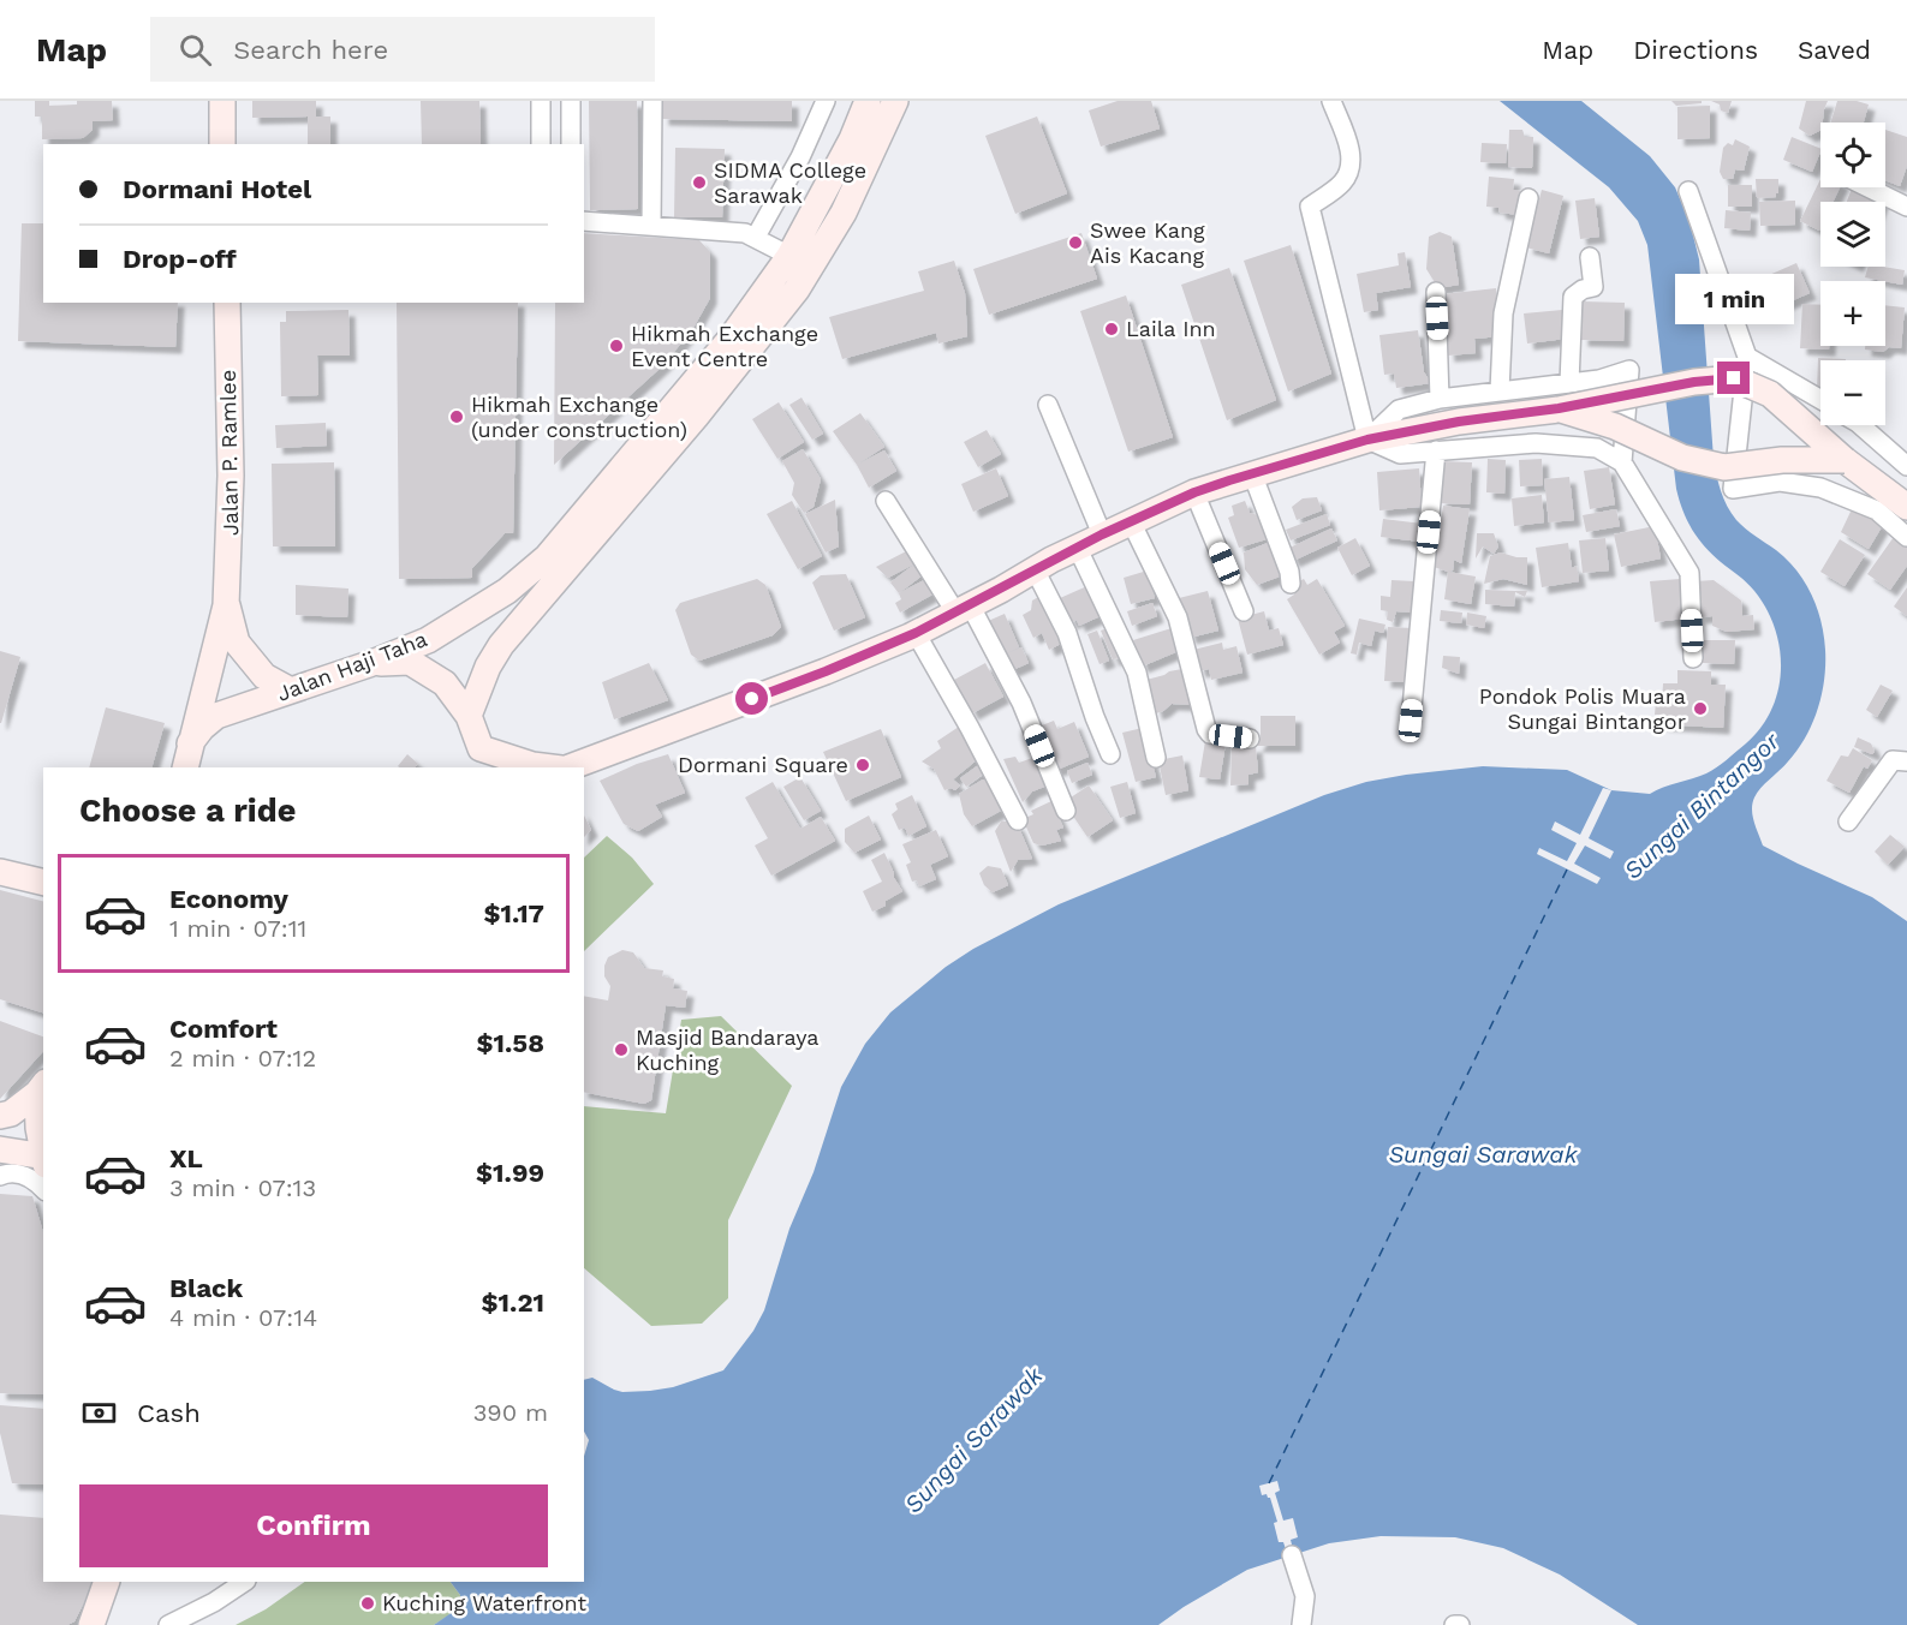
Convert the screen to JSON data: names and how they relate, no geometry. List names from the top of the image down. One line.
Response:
{"streets":{"main road":["Jalan P. Ramlee","Jalan Haji Taha"]},"crossings":[["Jalan P. Ramlee","Jalan Haji Taha"]],"water":["Sungai Bintangor","Sungai Sarawak"],"places":["SIDMA College Sarawak","Swee Kang Ais Kacang","Laila Inn","Hikmah Exchange Event Centre","Hikmah Exchange (under construction)","Pondok Polis Muara Sungai Bintangor","Dormani Square","Masjid Bandaraya Kuching","Kuching Waterfront"],"page":{"header":"Map","search":"Search here","nav":["Map","Directions","Saved"],"map_buttons":["+","−"],"banner":["Dormani Hotel","Drop-off"],"bubble":"1 min","heading":"Choose a ride","list":[{"name":"Economy","note":"1 min · 07:11","value":"$1.17"},{"name":"Comfort","note":"2 min · 07:12","value":"$1.58"},{"name":"XL","note":"3 min · 07:13","value":"$1.99"},{"name":"Black","note":"4 min · 07:14","value":"$1.21"}],"pay":["Cash","390 m"],"buttons":"Confirm"}}
